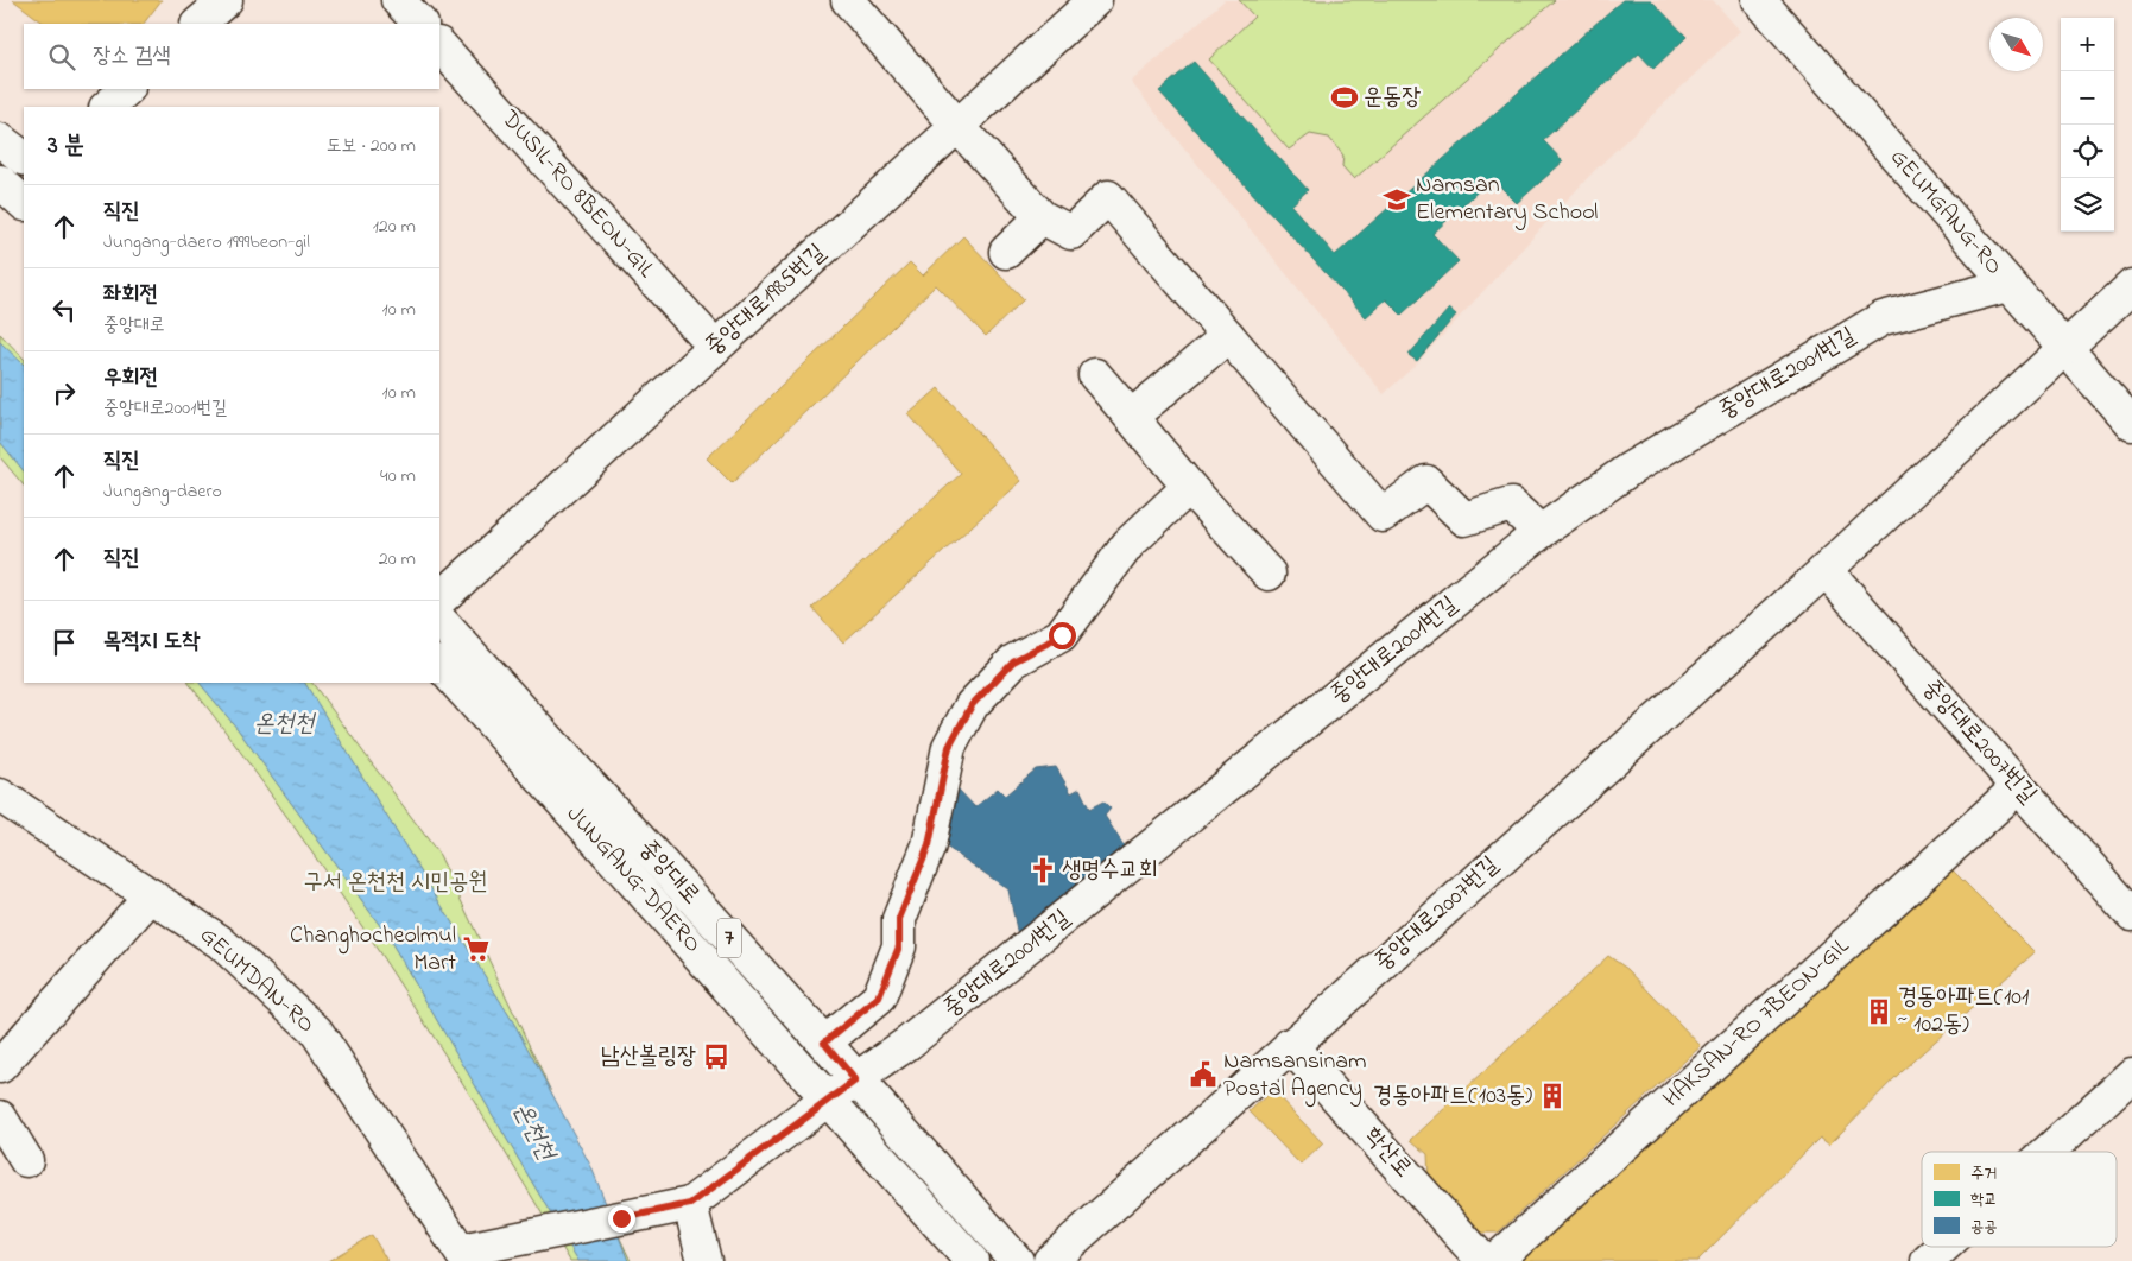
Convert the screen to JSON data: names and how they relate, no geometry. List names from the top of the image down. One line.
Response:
{"streets":{"street":["DUSIL-RO 8BEON-GIL","GEUMGANG-RO","중앙대로1985번길","중앙대로2001번길","중앙대로2007번길","중앙대로","JUNGANG-DAERO","7","GEUMDAN-RO","HAKSAN-RO 7BEON-GIL","학산로"]},"crossings":[["DUSIL-RO 8BEON-GIL","중앙대로1985번길"],["GEUMGANG-RO","중앙대로2001번길"],["GEUMGANG-RO","중앙대로2007번길"],["중앙대로2001번길","중앙대로"],["중앙대로2001번길","JUNGANG-DAERO"],["중앙대로2007번길","HAKSAN-RO 7BEON-GIL"],["중앙대로2007번길","학산로"]],"water":["온천천"],"parks":["구서 온천천 시민공원"],"places":{"sports":["운동장"],"school or university":["Namsan Elementary School"],"church":["생명수교회"],"supermarket":["Changhocheolmul Mart"],"building":["경동아파트(101 ~ 102동)","경동아파트(103동)"],"bus stop":["남산볼링장"],"public building":["Namsansinam Postal Agency"]},"legend":["주거","학교","공공"],"north":"bottom right","page":{"map_buttons":["+","−"],"search":"장소 검색","heading":["3 분","도보 · 200 m"],"list":[["직진","Jungang-daero 1999beon-gil","120 m"],["좌회전","중앙대로","10 m"],["우회전","중앙대로2001번길","10 m"],["직진","Jungang-daero","40 m"],["직진","20 m"],"목적지 도착"]}}
